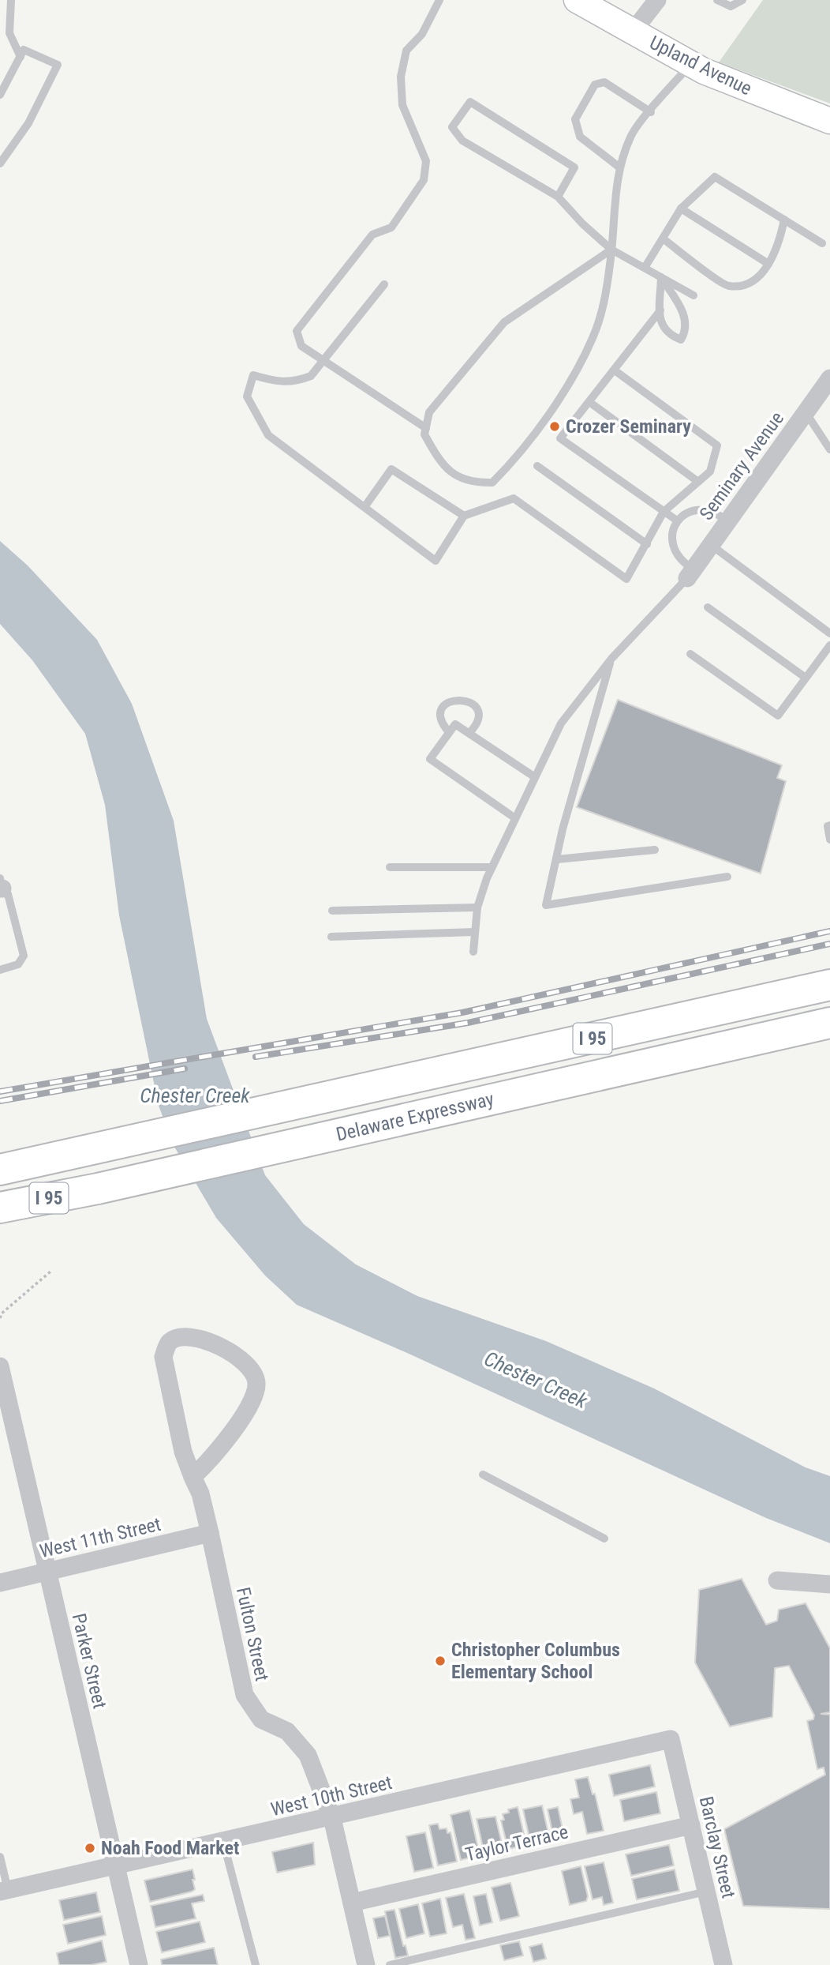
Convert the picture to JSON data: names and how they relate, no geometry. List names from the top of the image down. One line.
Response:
{"streets":{"highway":["I 95","Delaware Expressway"],"main road":["Upland Avenue"],"street":["Seminary Avenue","West 11th Street","Fulton Street","Parker Street","West 10th Street","Taylor Terrace","Barclay Street"]},"crossings":[["West 11th Street","Fulton Street"],["West 11th Street","Parker Street"],["Fulton Street","West 10th Street"],["Fulton Street","Taylor Terrace"],["Parker Street","West 10th Street"],["West 10th Street","Barclay Street"],["Taylor Terrace","Barclay Street"]],"water":["Chester Creek"],"places":["Crozer Seminary","Christopher Columbus Elementary School","Noah Food Market"]}
